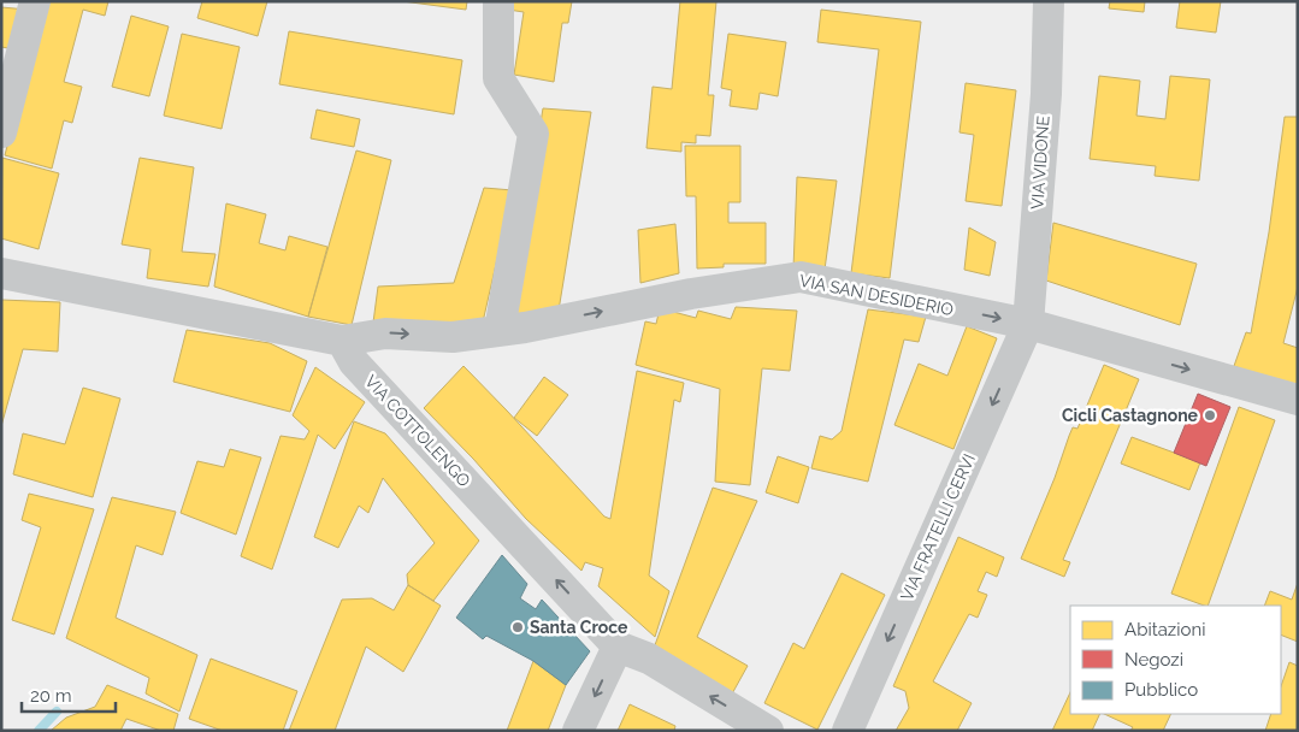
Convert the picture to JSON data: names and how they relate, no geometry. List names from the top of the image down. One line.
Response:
{"streets":{"street":["VIA VIDONE","VIA SAN DESIDERIO","VIA COTTOLENGO","VIA FRATELLI CERVI"]},"crossings":[["VIA VIDONE","VIA SAN DESIDERIO"],["VIA VIDONE","VIA FRATELLI CERVI"],["VIA SAN DESIDERIO","VIA COTTOLENGO"],["VIA SAN DESIDERIO","VIA FRATELLI CERVI"]],"one_way":["VIA SAN DESIDERIO","VIA COTTOLENGO","VIA FRATELLI CERVI"],"places":["Cicli Castagnone","Santa Croce"],"legend":["Abitazioni","Negozi","Pubblico"],"scale_bar":"20 m"}
